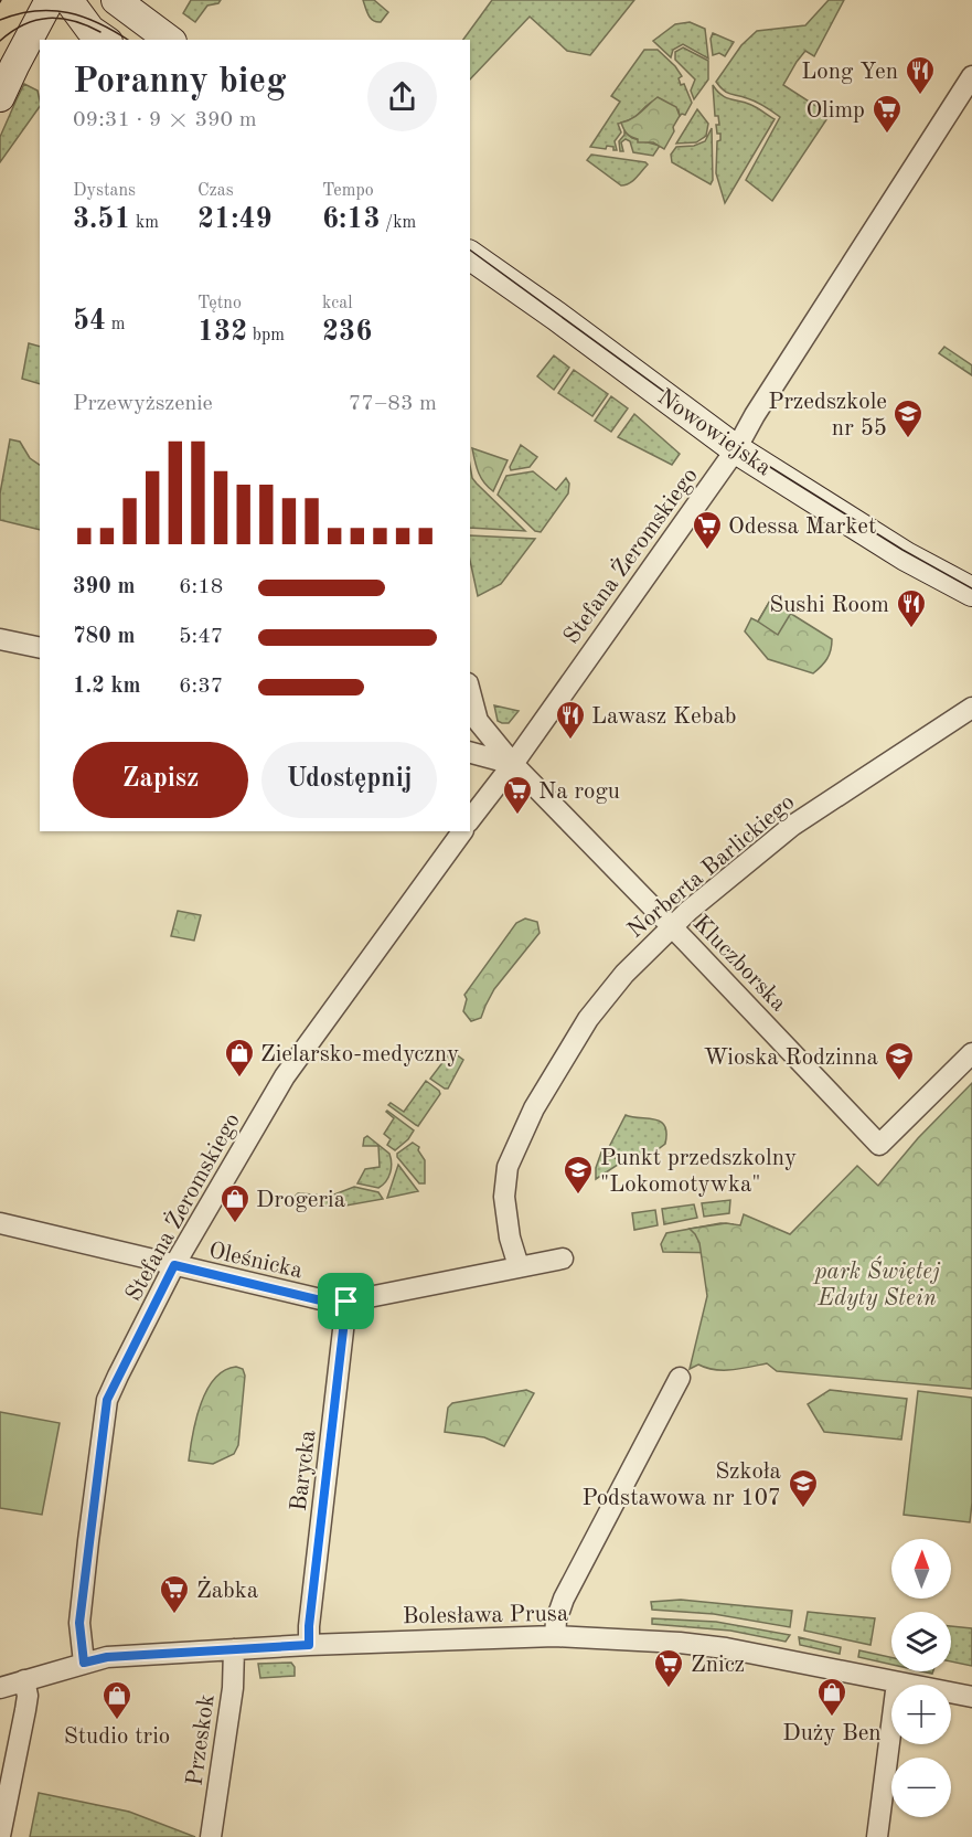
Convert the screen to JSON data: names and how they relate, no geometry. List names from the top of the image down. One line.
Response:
{"streets":{"street":["Nowowiejska","Stefana Żeromskiego","Norberta Barlickiego","Kluczborska","Oleśnicka","Barycka","Bolesława Prusa","Przeskok"]},"crossings":[["Nowowiejska","Stefana Żeromskiego"],["Stefana Żeromskiego","Kluczborska"],["Stefana Żeromskiego","Oleśnicka"],["Stefana Żeromskiego","Bolesława Prusa"],["Norberta Barlickiego","Kluczborska"],["Norberta Barlickiego","Oleśnicka"],["Oleśnicka","Barycka"],["Barycka","Bolesława Prusa"],["Bolesława Prusa","Przeskok"]],"parks":["park Świętej Edyty Stein"],"places":{"restaurant":["Long Yen","Sushi Room","Lawasz Kebab"],"supermarket":["Olimp","Odessa Market","Na rogu","Żabka","Znicz"],"school or university":["Przedszkole nr 55","Wioska Rodzinna","Punkt przedszkolny \"Lokomotywka\"","Szkoła Podstawowa nr 107"],"shop":["Zielarsko-medyczny","Drogeria","Duży Ben","Studio trio"]},"north":"top","page":{"heading":["Poranny bieg","09:31 · 9 × 390 m"],"stats":[["Dystans","3.51 km"],["Czas","21:49"],["Tempo","6:13 /km"],["54 m"],["Tętno","132 bpm"],["kcal","236"]],"chart":["Przewyższenie","77–83 m"],"list":[{"name":"390 m","note":"6:18"},{"name":"780 m","note":"5:47"},{"name":"1.2 km","note":"6:37"}],"buttons":["Zapisz","Udostępnij"],"map_buttons":["+","−"]}}
